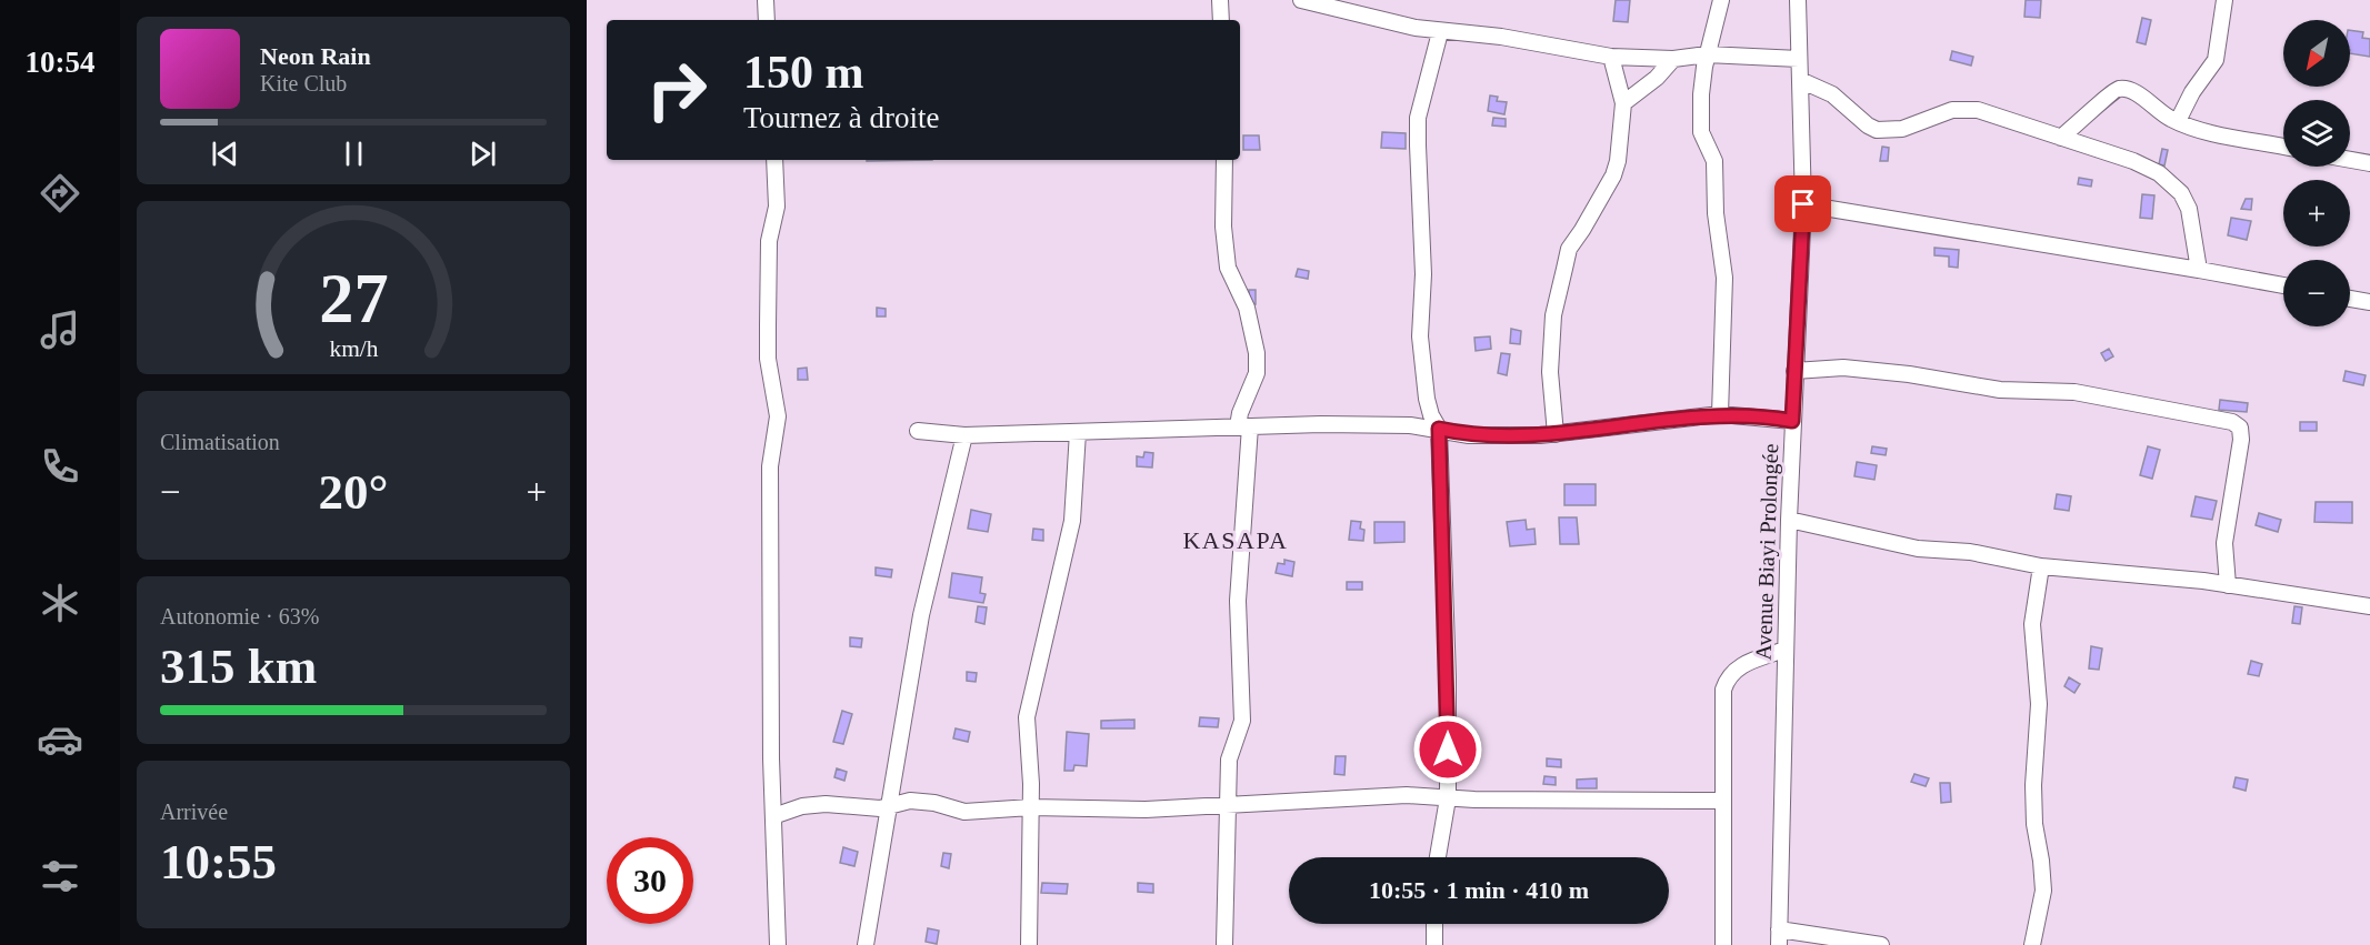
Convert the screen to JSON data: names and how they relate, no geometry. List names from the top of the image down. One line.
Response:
{"streets":{"street":["Avenue Biayi Prolongée"]},"districts":["KASAPA"],"north":"bottom left","page":{"tabs":"10:54","map_buttons":["+","−"],"turn":["150 m","Tournez à droite"],"song":["Neon Rain","Kite Club"],"tile":["Climatisation",["Autonomie · 63%","315 km"],["Arrivée","10:55"]],"heat":["−","20°","+"],"limit":"30","trip":"10:55 · 1 min · 410 m","gauge":["27","km/h"]}}
